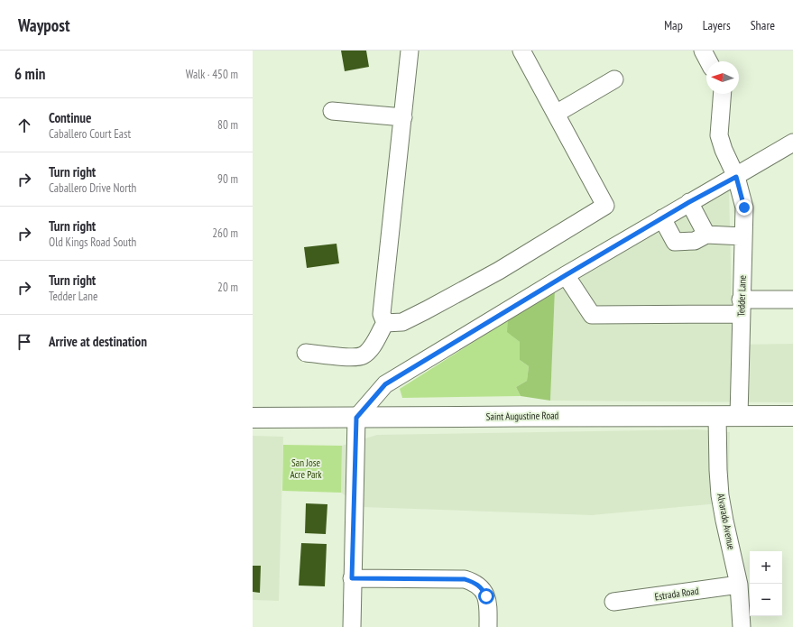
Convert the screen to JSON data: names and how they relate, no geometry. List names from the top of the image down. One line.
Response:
{"streets":{"main road":["Saint Augustine Road"],"street":["Tedder Lane","Alvarado Avenue","Estrada Road"]},"crossings":[["Tedder Lane","Saint Augustine Road"],["Saint Augustine Road","Alvarado Avenue"],["Alvarado Avenue","Estrada Road"]],"parks":["San Jose Acre Park"],"north":"left","page":{"header":"Waypost","nav":["Map","Layers","Share"],"heading":["6 min","Walk · 450 m"],"list":[["Continue","Caballero Court East","80 m"],["Turn right","Caballero Drive North","90 m"],["Turn right","Old Kings Road South","260 m"],["Turn right","Tedder Lane","20 m"],"Arrive at destination"],"map_buttons":["+","−"]}}
